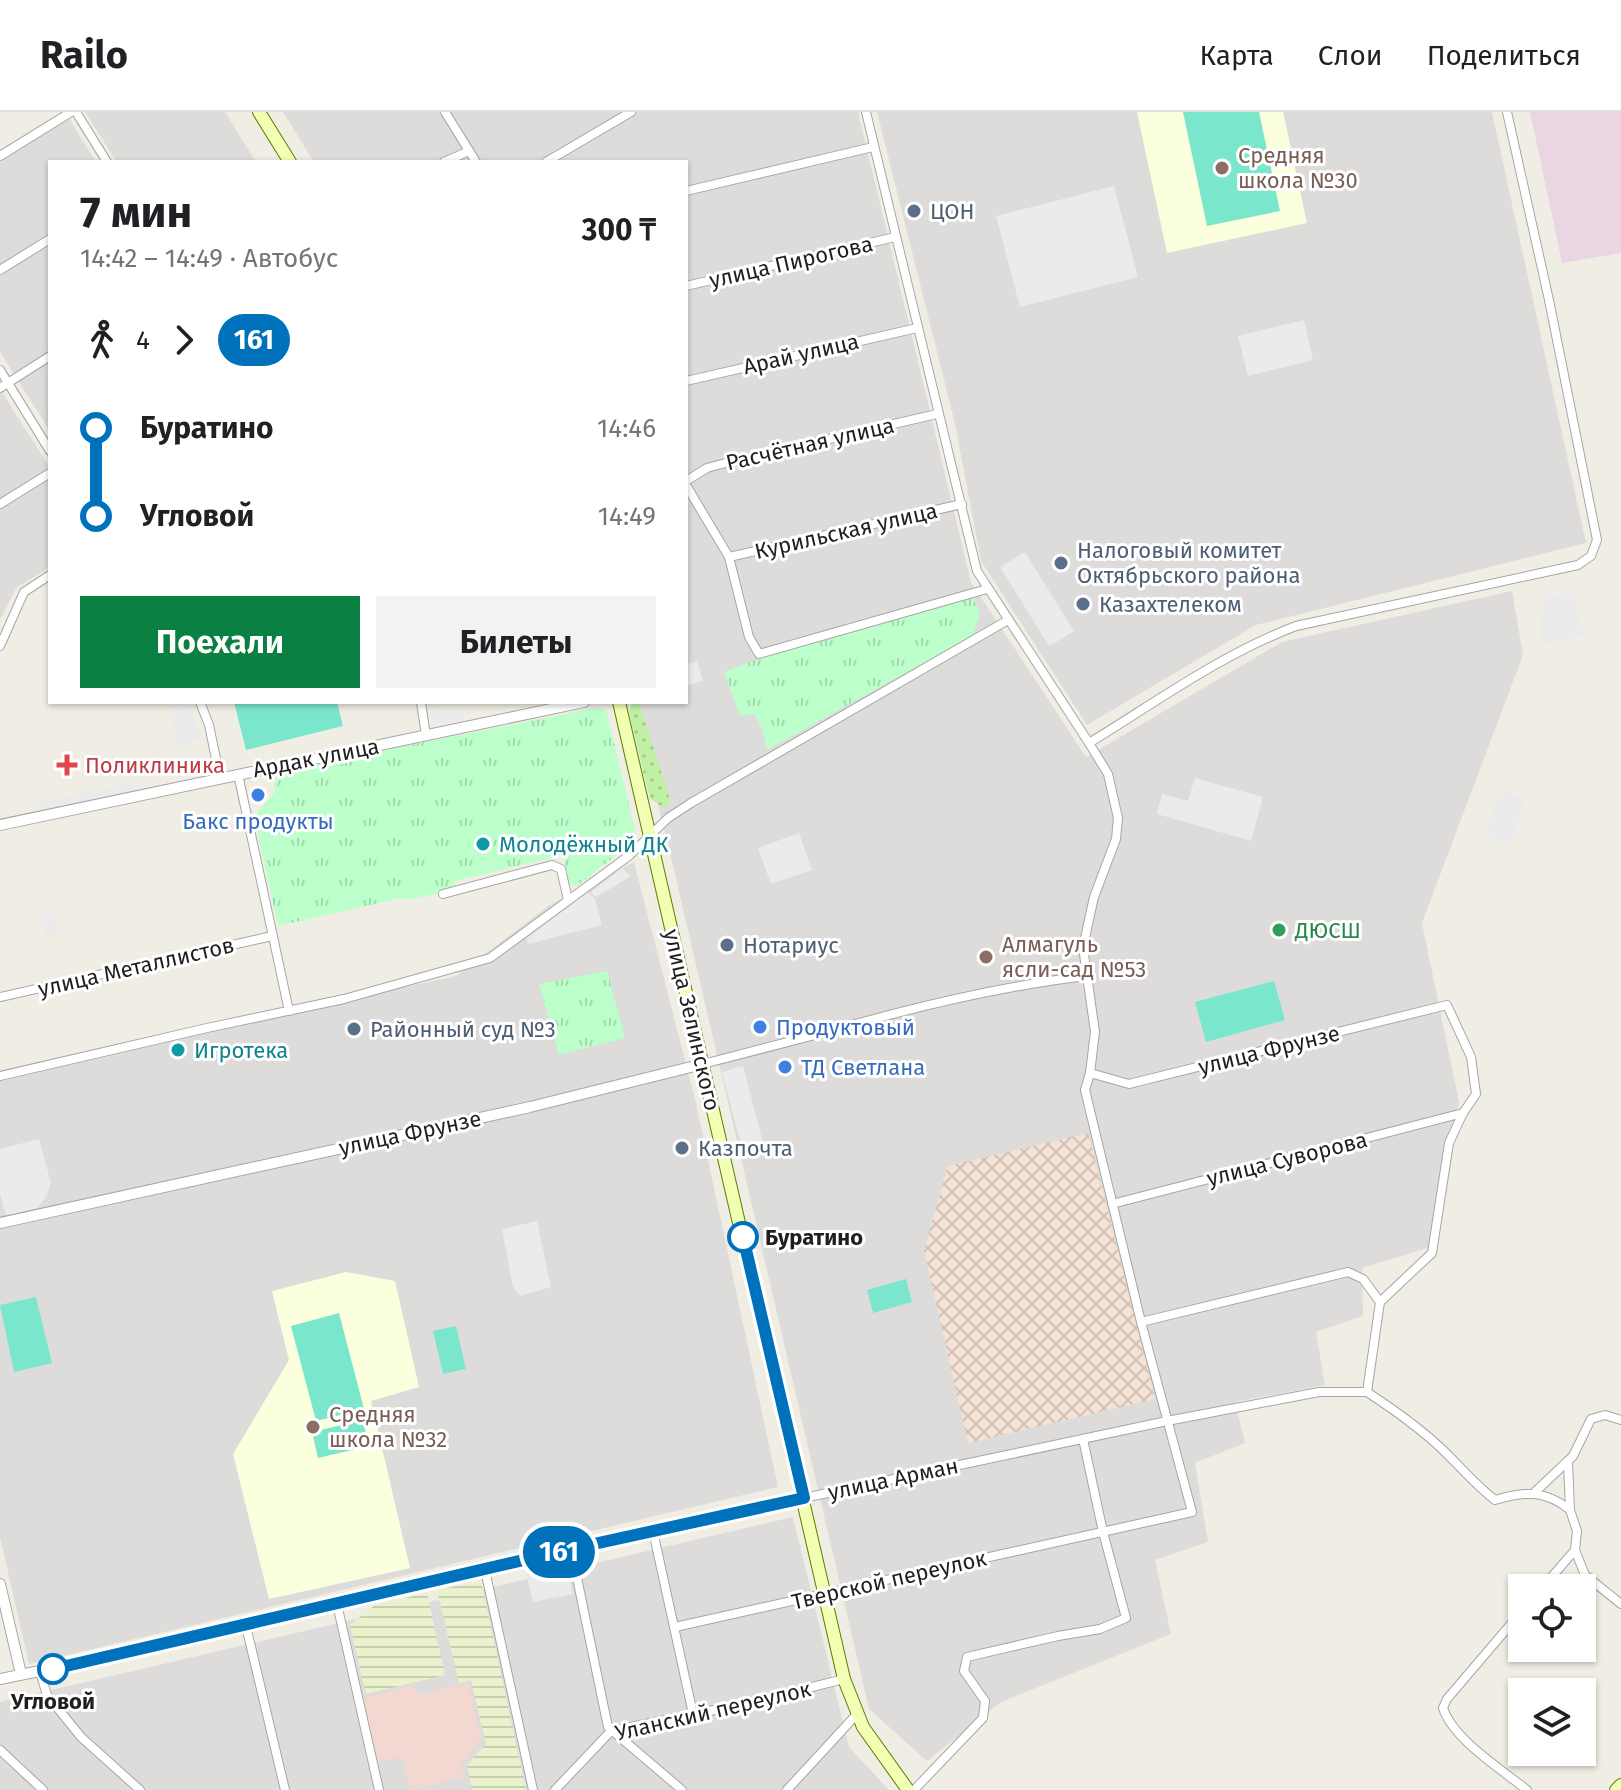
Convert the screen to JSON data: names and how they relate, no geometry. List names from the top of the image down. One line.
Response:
{"streets":{"main road":["улица Зелинского"],"street":["улица Пирогова","Арай улица","Расчётная улица","Курильская улица","Ардак улица","улица Металлистов","улица Фрунзе","улица Суворова","улица Арман","Тверской переулок","Уланский переулок"]},"crossings":[["улица Зелинского","улица Фрунзе"],["улица Зелинского","улица Арман"],["улица Зелинского","Тверской переулок"],["улица Зелинского","Уланский переулок"],["улица Фрунзе","улица Суворова"],["улица Арман","Тверской переулок"]],"places":{"other":["Средняя школа №30","ЦОН","Налоговый комитет Октябрьского района","Казахтелеком","Бакс продукты","Молодёжный ДК","ДЮСШ","Нотариус","Алмагуль ясли-сад №53","Продуктовый","Районный суд №3","Игротека","ТД Светлана","Казпочта","Буратино","Средняя школа №32","Угловой"],"health":["Поликлиника"]},"lines":["bus line 161"],"page":{"header":"Railo","nav":["Карта","Слои","Поделиться"],"on_map":"161","heading":["7 мин","14:42 – 14:49 · Автобус","300 ₸"],"legs":["4","161"],"list":[{"name":"Буратино","value":"14:46"},{"name":"Угловой","value":"14:49"}],"buttons":["Поехали","Билеты"]}}
